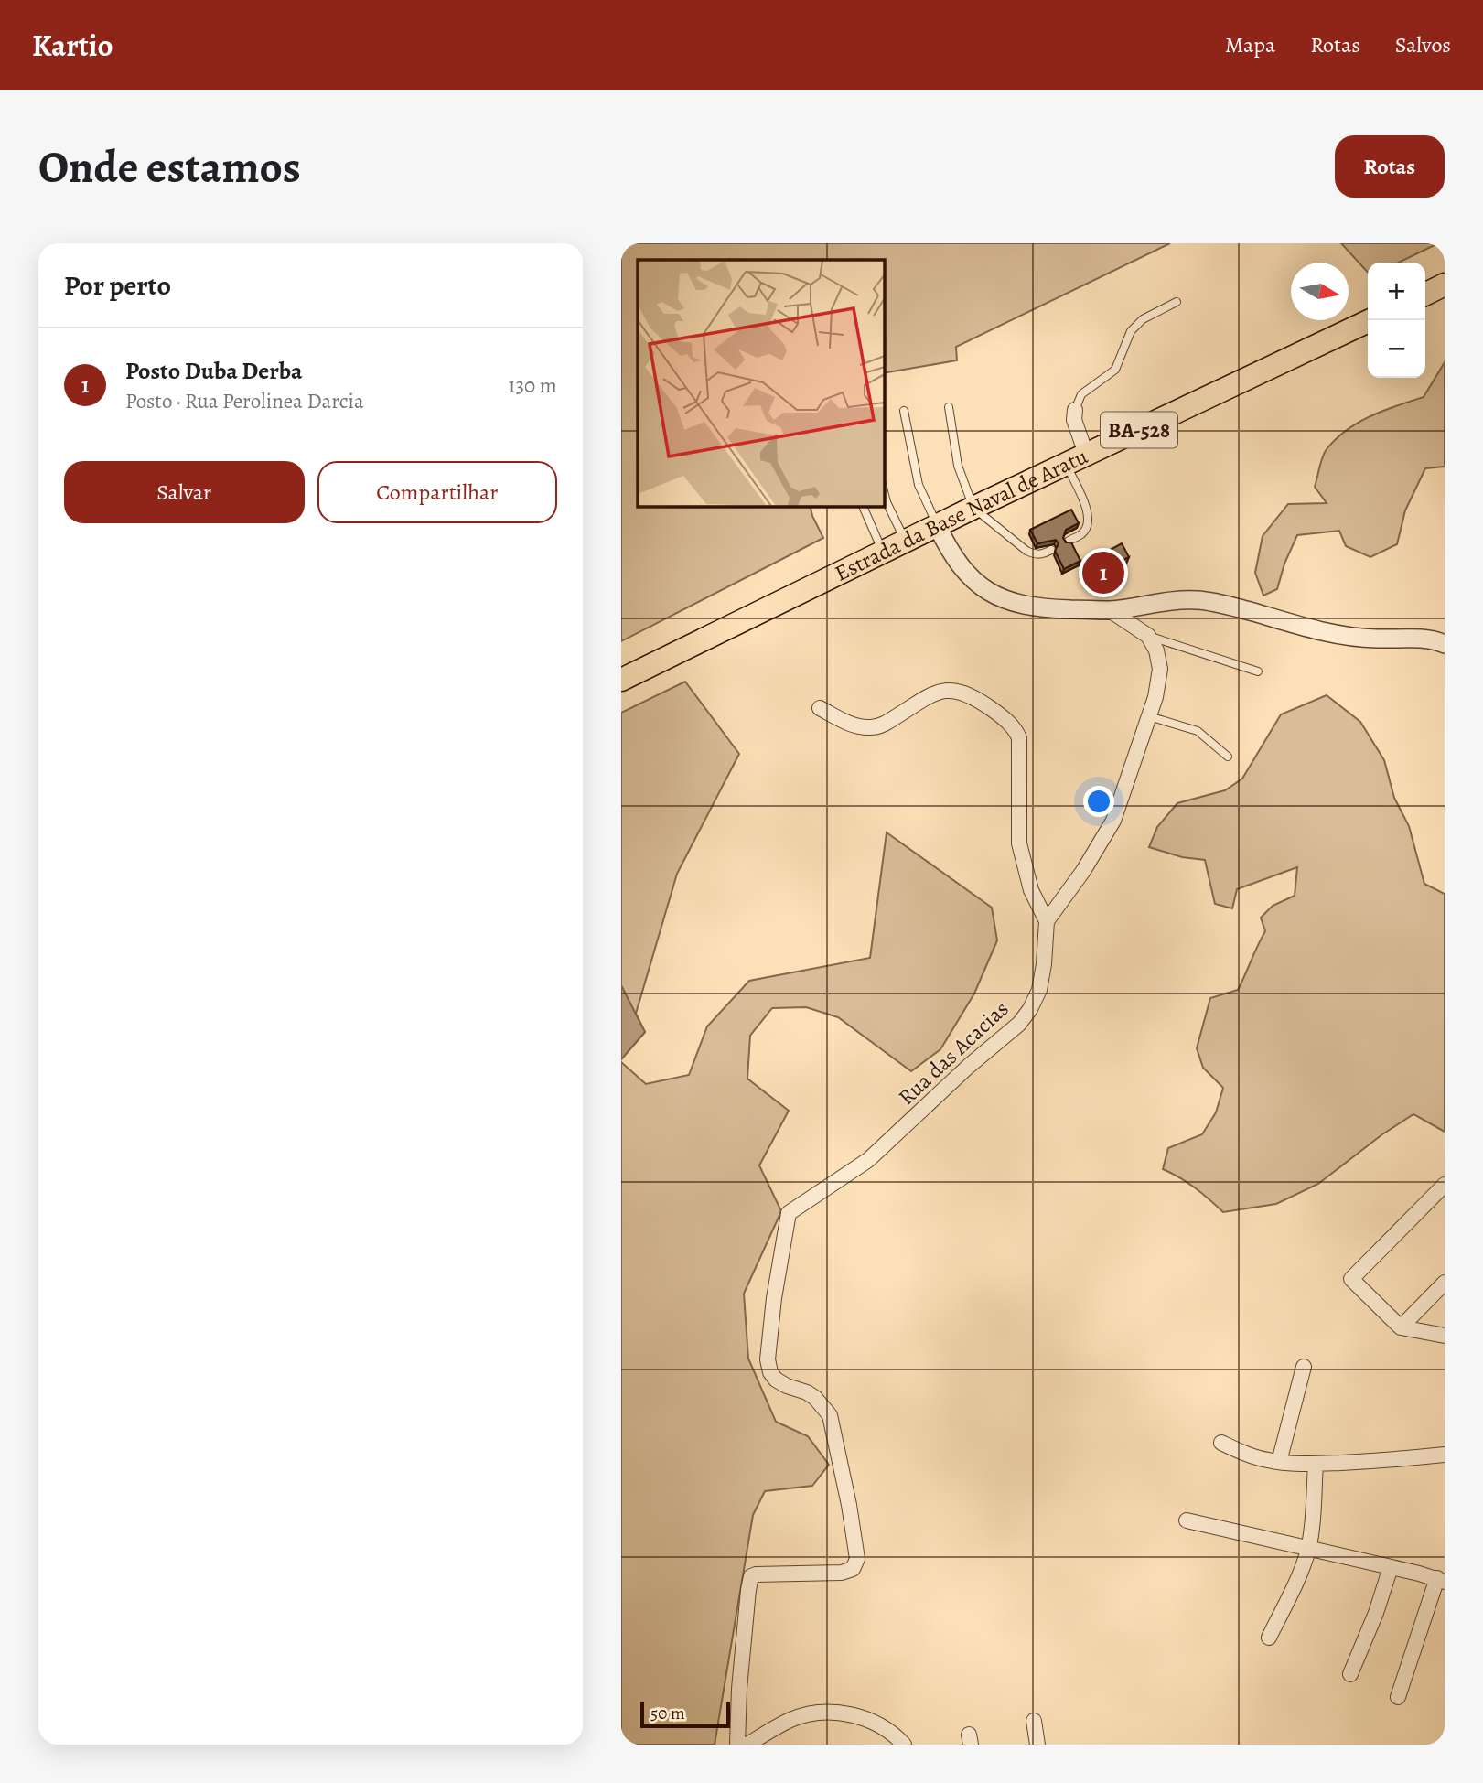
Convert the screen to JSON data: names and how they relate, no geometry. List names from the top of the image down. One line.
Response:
{"streets":{"main road":["BA-528","Estrada da Base Naval de Aratu"],"street":["Rua das Acacias"]},"scale_bar":"50 m","north":"right","page":{"header":"Kartio","nav":["Mapa","Rotas","Salvos"],"buttons":["Rotas",["Salvar","Compartilhar"]],"title":"Onde estamos","heading":"Por perto","map_buttons":["+","−"],"list":[{"mark":"1","name":"Posto Duba Derba","note":"Posto · Rua Perolinea Darcia","value":"130 m"}],"pins":"1","scale":"50 m"}}
